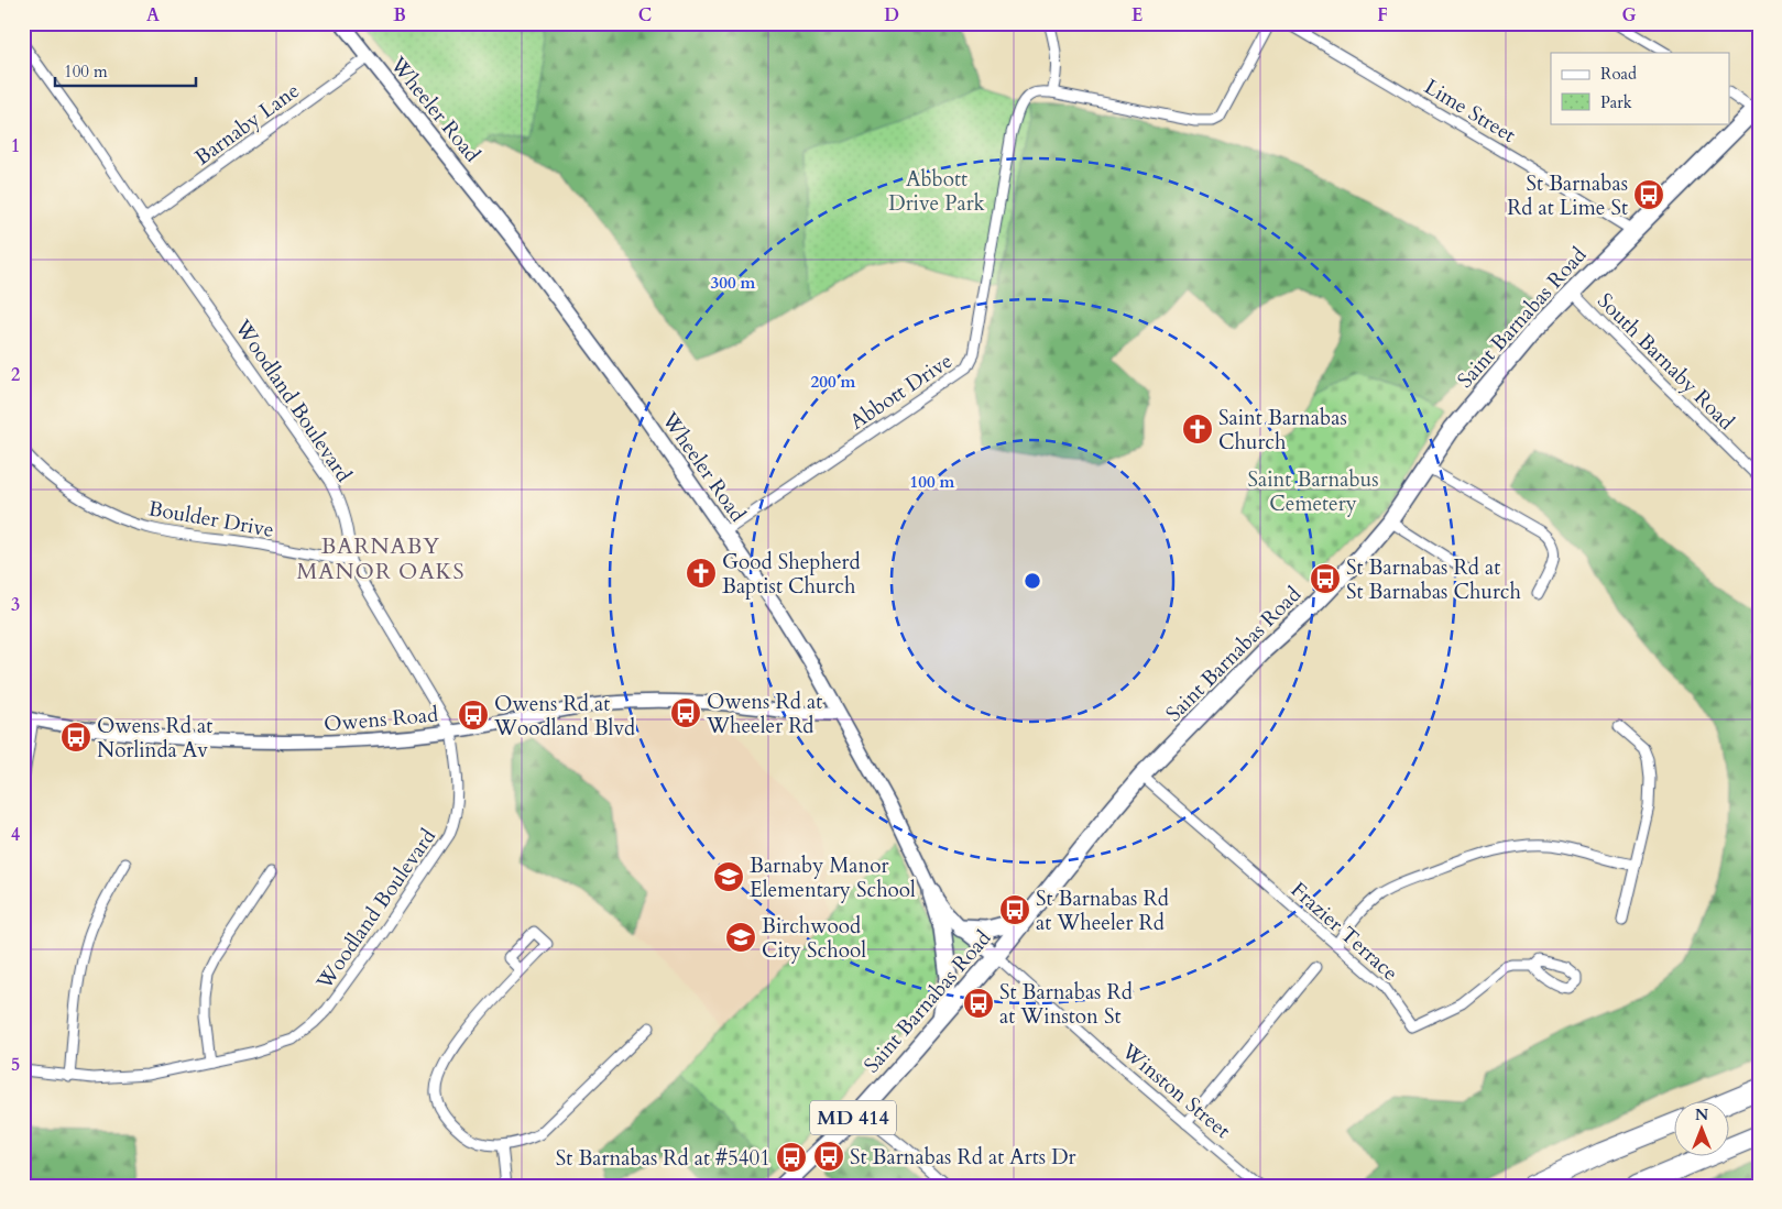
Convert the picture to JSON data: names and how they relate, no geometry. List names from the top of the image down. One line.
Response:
{"streets":{"main road":["Wheeler Road","Saint Barnabas Road","MD 414"],"street":["Lime Street","Barnaby Lane","South Barnaby Road","Abbott Drive","Woodland Boulevard","Boulder Drive","Owens Road","Frazier Terrace","Winston Street"]},"crossings":[["Wheeler Road","Barnaby Lane"],["Wheeler Road","Saint Barnabas Road"],["Wheeler Road","Abbott Drive"],["Wheeler Road","Owens Road"],["Wheeler Road","Winston Street"],["Lime Street","Saint Barnabas Road"],["Barnaby Lane","Woodland Boulevard"],["Saint Barnabas Road","South Barnaby Road"],["Saint Barnabas Road","Frazier Terrace"],["Saint Barnabas Road","Winston Street"],["Woodland Boulevard","Boulder Drive"],["Woodland Boulevard","Owens Road"]],"districts":["BARNABY MANOR OAKS"],"parks":["Abbott Drive Park","Saint Barnabus Cemetery"],"places":{"bus stop":["St Barnabas Rd at Lime St","St Barnabas Rd at St Barnabas Church","Owens Rd at Wheeler Rd","Owens Rd at Woodland Blvd","Owens Rd at Norlinda Av","St Barnabas Rd at Wheeler Rd","St Barnabas Rd at Winston St","St Barnabas Rd at Arts Dr","St Barnabas Rd at #5401"],"church":["Saint Barnabas Church","Good Shepherd Baptist Church"],"school or university":["Barnaby Manor Elementary School","Birchwood City School"]},"legend":["Road","Park"],"scale_bar":"100 m","north":"top","grid":{"columns":["A","B","C","D","E","F","G"],"rows":["1","2","3","4","5"]},"rings":["300 m","200 m","100 m"]}
